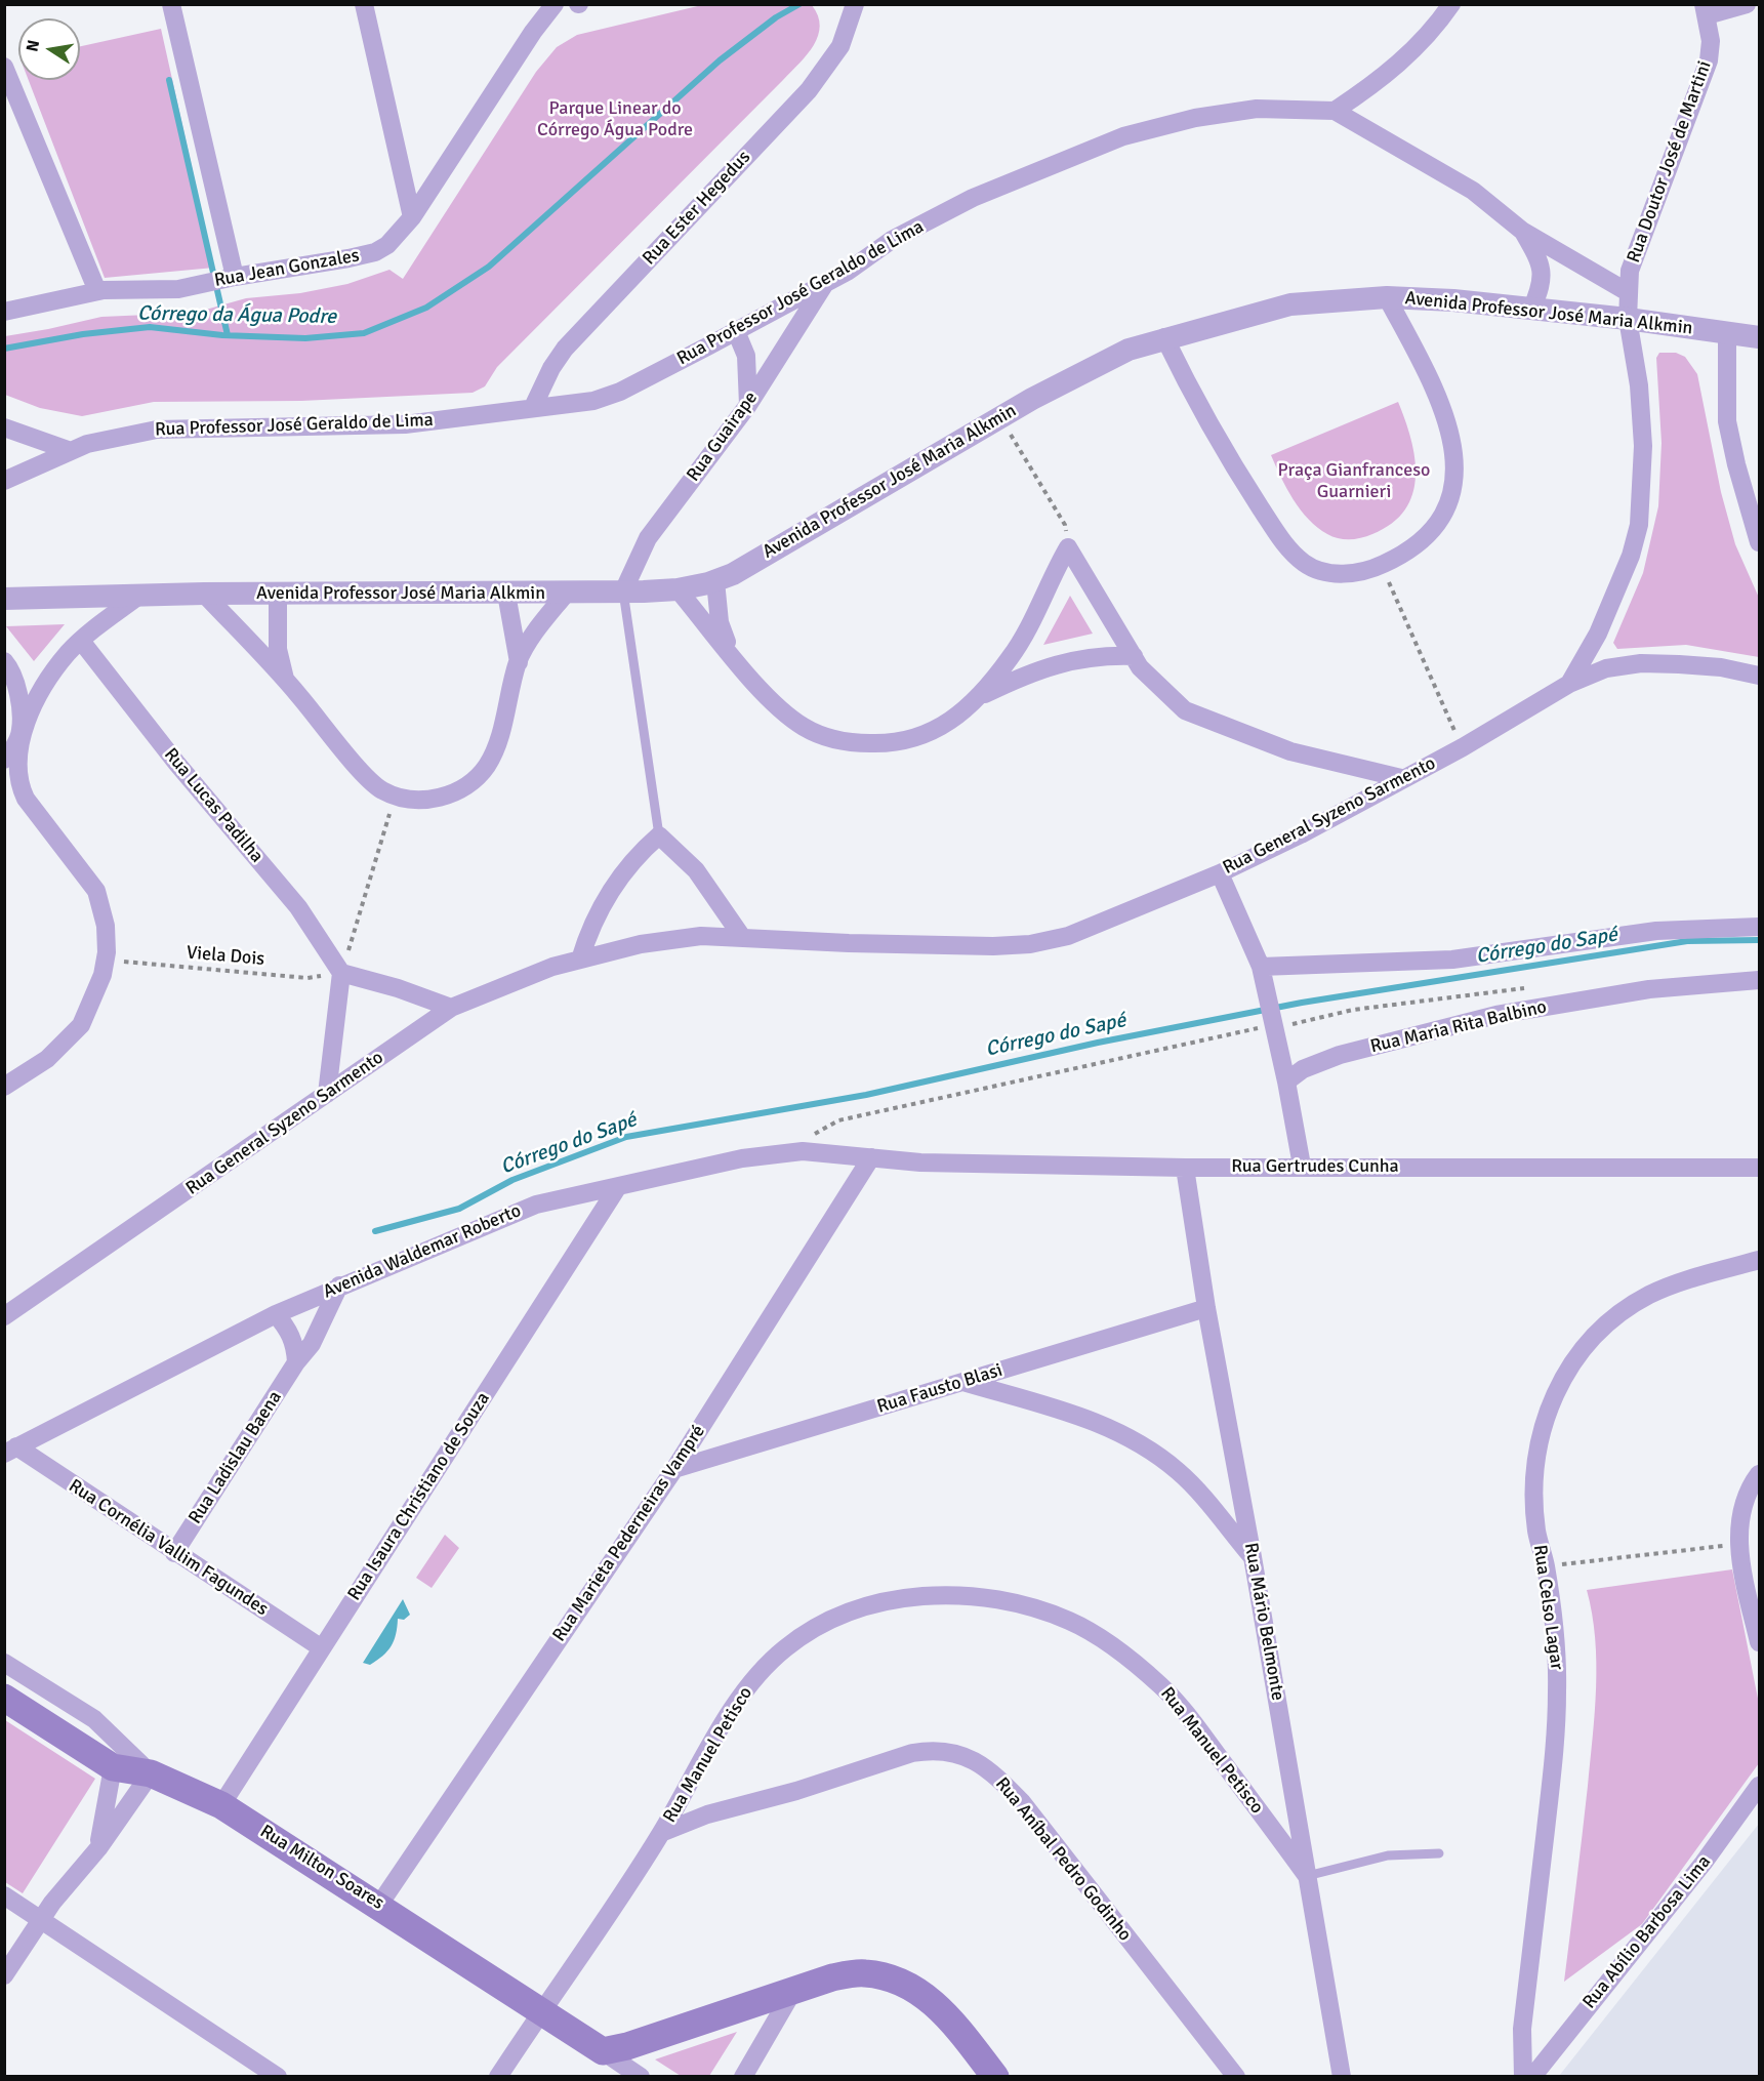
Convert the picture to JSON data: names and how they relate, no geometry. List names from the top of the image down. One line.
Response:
{"streets":{"main road":["Rua Milton Soares"],"street":["Rua Doutor José de Martini","Rua Ester Hegedus","Rua Jean Gonzales","Rua Professor José Geraldo de Lima","Avenida Professor José Maria Alkmin","Rua Guairape","Rua Lucas Padilha","Rua General Syzeno Sarmento","Rua Maria Rita Balbino","Rua Gertrudes Cunha","Avenida Waldemar Roberto","Rua Fausto Blasi","Rua Ladislau Baena","Rua Isaura Christiano de Souza","Rua Marieta Pederneiras Vampré","Rua Cornélia Vallim Fagundes","Rua Celso Lagar","Rua Mário Belmonte","Rua Manuel Petisco","Rua Aníbal Pedro Godinho","Rua Abílio Barbosa Lima"],"path":["Viela Dois"]},"crossings":[["Rua Doutor José de Martini","Rua Professor José Geraldo de Lima"],["Rua Doutor José de Martini","Avenida Professor José Maria Alkmin"],["Rua Doutor José de Martini","Rua General Syzeno Sarmento"],["Rua Ester Hegedus","Rua Professor José Geraldo de Lima"],["Rua Professor José Geraldo de Lima","Avenida Professor José Maria Alkmin"],["Rua Professor José Geraldo de Lima","Rua Guairape"],["Avenida Professor José Maria Alkmin","Rua Guairape"],["Rua Lucas Padilha","Viela Dois"],["Rua Gertrudes Cunha","Avenida Waldemar Roberto"],["Rua Gertrudes Cunha","Rua Marieta Pederneiras Vampré"],["Rua Gertrudes Cunha","Rua Mário Belmonte"],["Avenida Waldemar Roberto","Rua Ladislau Baena"],["Avenida Waldemar Roberto","Rua Isaura Christiano de Souza"],["Avenida Waldemar Roberto","Rua Marieta Pederneiras Vampré"],["Avenida Waldemar Roberto","Rua Cornélia Vallim Fagundes"],["Rua Fausto Blasi","Rua Marieta Pederneiras Vampré"],["Rua Fausto Blasi","Rua Mário Belmonte"],["Rua Ladislau Baena","Rua Cornélia Vallim Fagundes"],["Rua Isaura Christiano de Souza","Rua Cornélia Vallim Fagundes"],["Rua Isaura Christiano de Souza","Rua Milton Soares"],["Rua Marieta Pederneiras Vampré","Rua Milton Soares"],["Rua Mário Belmonte","Rua Manuel Petisco"],["Rua Manuel Petisco","Rua Aníbal Pedro Godinho"],["Rua Manuel Petisco","Rua Milton Soares"]],"water":["Córrego da Água Podre","Córrego do Sapé"],"parks":["Parque Linear do Córrego Água Podre","Praça Gianfranceso Guarnieri"],"north":"left"}
